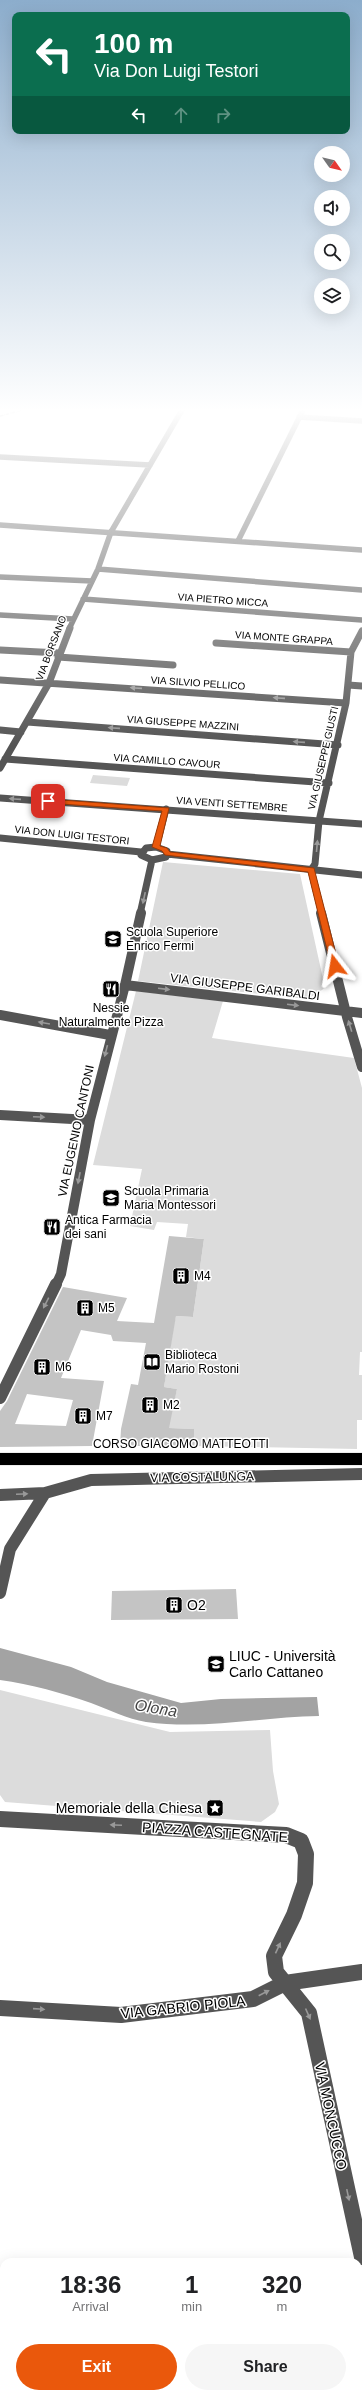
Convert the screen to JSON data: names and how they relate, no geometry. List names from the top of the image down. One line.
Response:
{"streets":{"main road":["CORSO GIACOMO MATTEOTTI"],"street":["VIA PIETRO MICCA","VIA MONTE GRAPPA","VIA BORSANO","VIA SILVIO PELLICO","VIA GIUSEPPE MAZZINI","VIA GIUSEPPE GIUSTI","VIA CAMILLO CAVOUR","VIA VENTI SETTEMBRE","VIA DON LUIGI TESTORI","VIA GIUSEPPE GARIBALDI","VIA EUGENIO CANTONI","VIA COSTALUNGA","PIAZZA CASTEGNATE","VIA GABRIO PIOLA","VIA MONCUCCO"]},"crossings":[["VIA PIETRO MICCA","VIA BORSANO"],["VIA MONTE GRAPPA","VIA GIUSEPPE GIUSTI"],["VIA BORSANO","VIA SILVIO PELLICO"],["VIA BORSANO","VIA GIUSEPPE MAZZINI"],["VIA BORSANO","VIA CAMILLO CAVOUR"],["VIA SILVIO PELLICO","VIA GIUSEPPE GIUSTI"],["VIA GIUSEPPE MAZZINI","VIA GIUSEPPE GIUSTI"],["VIA GIUSEPPE GIUSTI","VIA CAMILLO CAVOUR"],["VIA GIUSEPPE GIUSTI","VIA VENTI SETTEMBRE"],["VIA DON LUIGI TESTORI","VIA EUGENIO CANTONI"],["VIA GIUSEPPE GARIBALDI","VIA EUGENIO CANTONI"],["PIAZZA CASTEGNATE","VIA GABRIO PIOLA"],["PIAZZA CASTEGNATE","VIA MONCUCCO"],["VIA GABRIO PIOLA","VIA MONCUCCO"]],"one_way":["VIA VENTI SETTEMBRE","VIA GIUSEPPE GARIBALDI","VIA EUGENIO CANTONI","VIA GABRIO PIOLA","VIA MONCUCCO"],"water":["Olona"],"places":{"school or university":["Scuola Superiore Enrico Fermi","Scuola Primaria Maria Montessori","LIUC - Università Carlo Cattaneo"],"restaurant":["Nessie Naturalmente Pizza","Antica Farmacia dei sani"],"building":["M4","M5","M6","M2","M7","O2"],"library":["Biblioteca Mario Rostoni"],"place":["Memoriale della Chiesa"]},"north":"bottom right","page":{"turn":["100 m","Via Don Luigi Testori"],"eta":["18:36","Arrival","1","min","320","m"],"buttons":["Exit","Share"]}}
